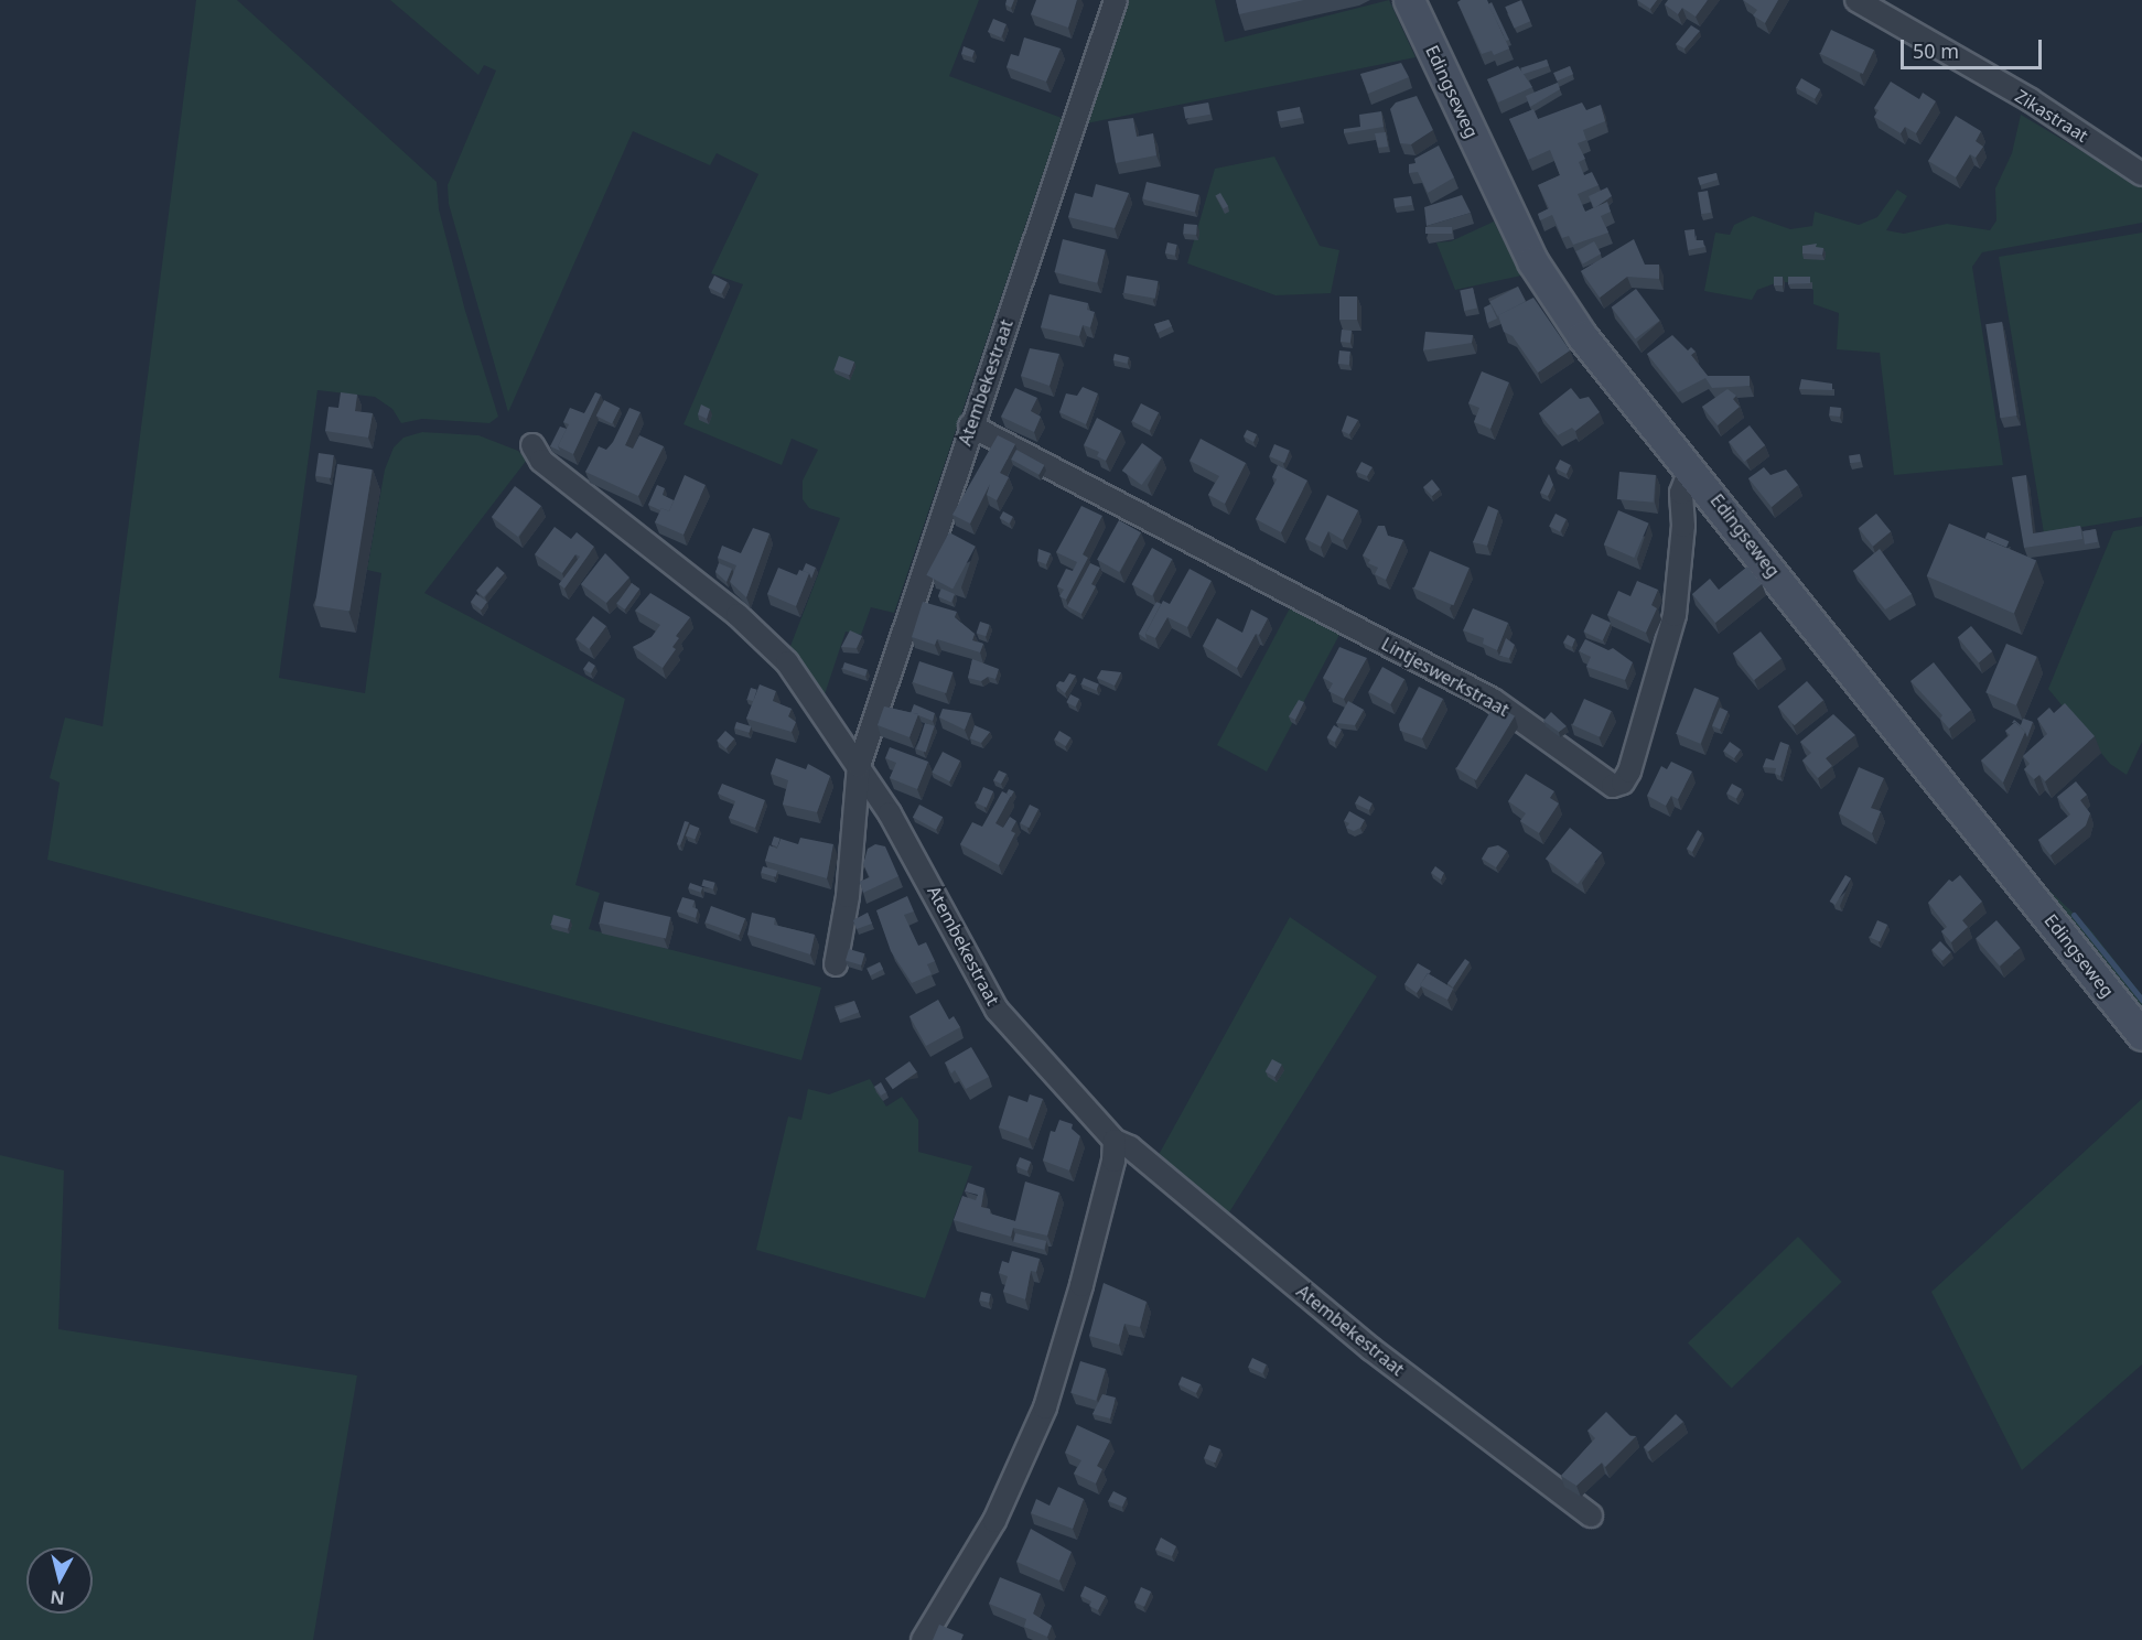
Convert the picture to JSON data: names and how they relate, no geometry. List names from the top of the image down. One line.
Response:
{"streets":{"main road":["Edingseweg"],"street":["Zikastraat","Atembekestraat","Lintjeswerkstraat"]},"crossings":[["Edingseweg","Lintjeswerkstraat"],["Atembekestraat","Lintjeswerkstraat"]],"scale_bar":"50 m","north":"bottom"}
